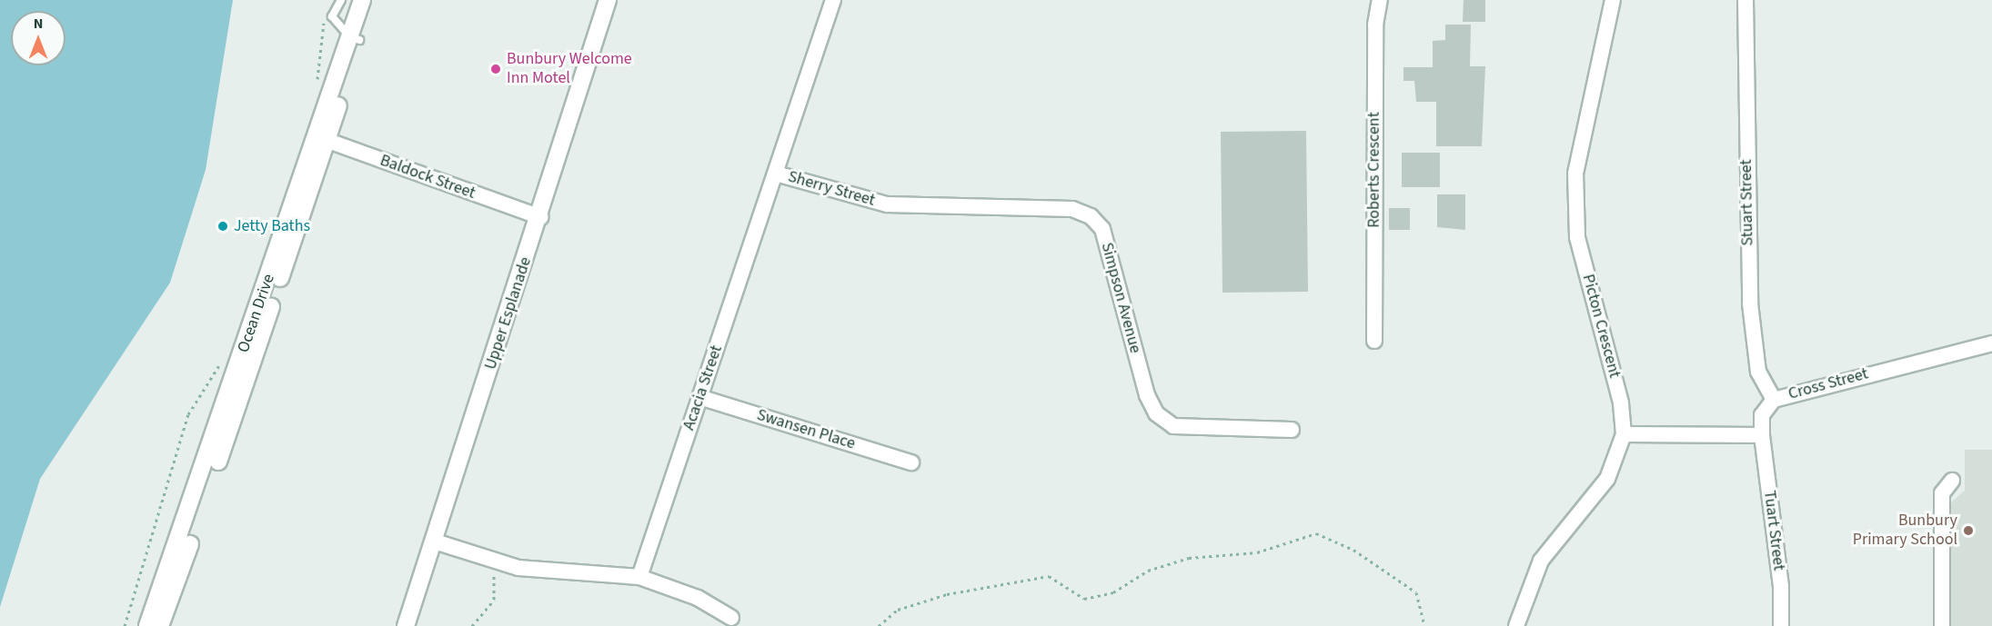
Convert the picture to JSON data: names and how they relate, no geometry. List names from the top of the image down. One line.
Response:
{"streets":{"main road":["Ocean Drive","Upper Esplanade"],"street":["Roberts Crescent","Baldock Street","Sherry Street","Stuart Street","Simpson Avenue","Picton Crescent","Cross Street","Acacia Street","Swansen Place","Tuart Street"]},"crossings":[["Baldock Street","Ocean Drive"],["Baldock Street","Upper Esplanade"],["Sherry Street","Simpson Avenue"],["Sherry Street","Acacia Street"],["Stuart Street","Cross Street"],["Cross Street","Tuart Street"],["Acacia Street","Swansen Place"]],"places":["Bunbury Welcome Inn Motel","Jetty Baths","Bunbury Primary School"],"north":"top"}
